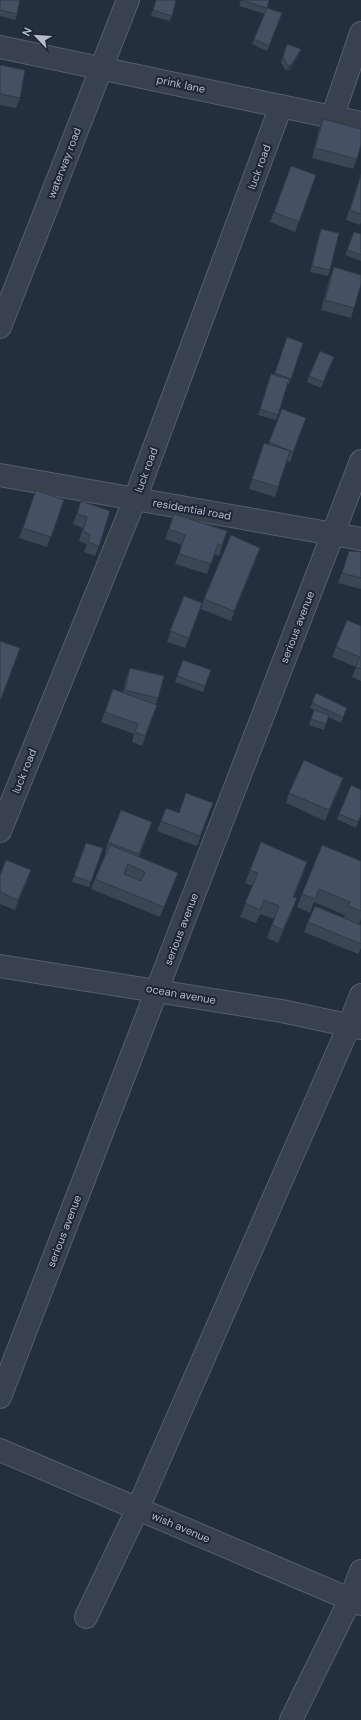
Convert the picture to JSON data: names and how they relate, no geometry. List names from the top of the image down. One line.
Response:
{"streets":{"street":["prink lane","waterway road","luck road","residential road","serious avenue","ocean avenue","wish avenue"]},"crossings":[["prink lane","waterway road"],["prink lane","luck road"],["luck road","residential road"],["residential road","serious avenue"],["serious avenue","ocean avenue"]],"north":"top left"}
